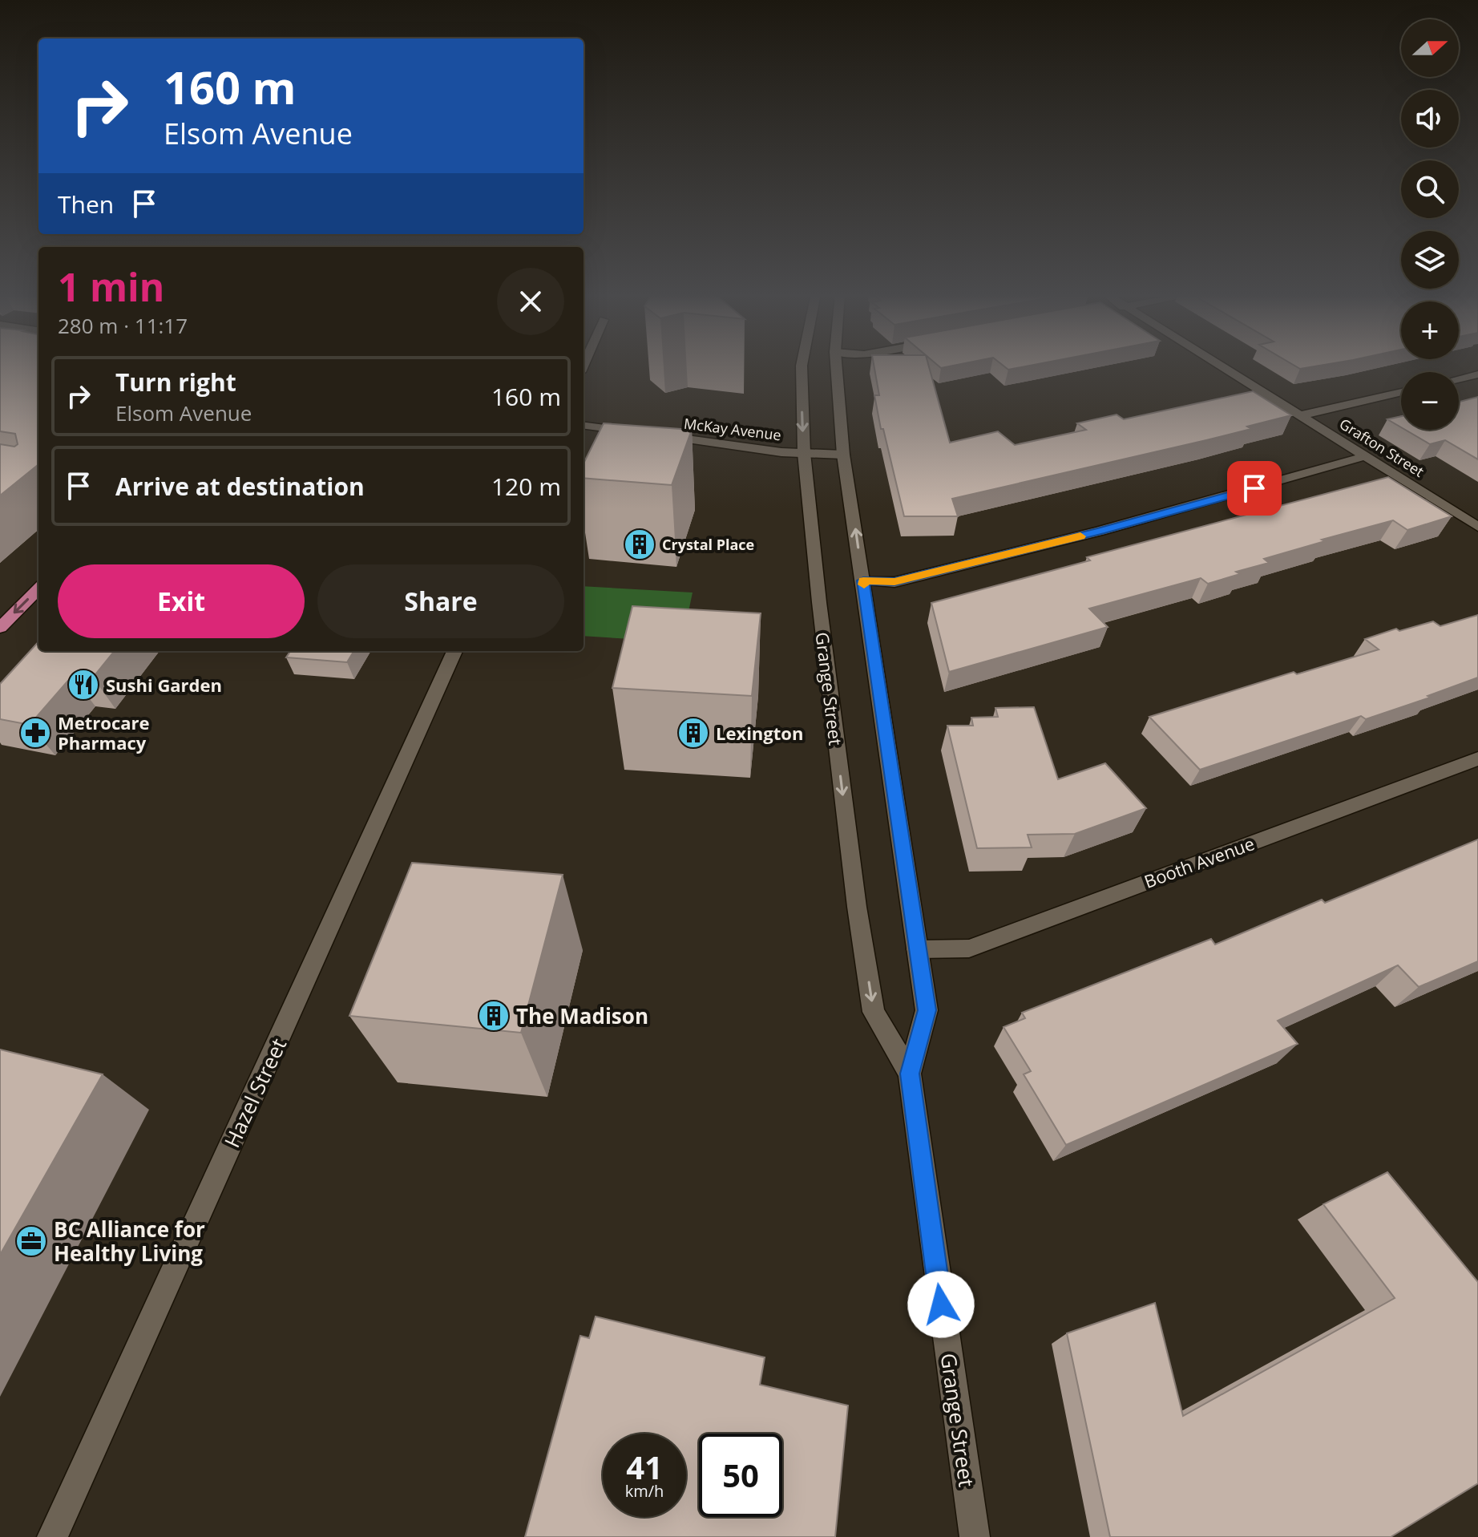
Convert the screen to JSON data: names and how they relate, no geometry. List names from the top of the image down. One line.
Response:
{"streets":{"street":["McKay Avenue","Grafton Street","Grange Street","Booth Avenue","Hazel Street"]},"crossings":[["McKay Avenue","Grange Street"],["Grange Street","Booth Avenue"]],"places":{"building":["Crystal Place","Lexington","The Madison"],"restaurant":["Sushi Garden"],"pharmacy":["Metrocare Pharmacy"],"office":["BC Alliance for Healthy Living"]},"north":"right","page":{"map_buttons":["+","−"],"turn":["160 m","Elsom Avenue"],"then":"Then","heading":["1 min","280 m · 11:17"],"list":[{"name":"Turn right","note":"Elsom Avenue","value":"160 m"},{"name":"Arrive at destination","value":"120 m"}],"buttons":["Exit","Share"],"speed":"41 km/h","limit":"50"}}
